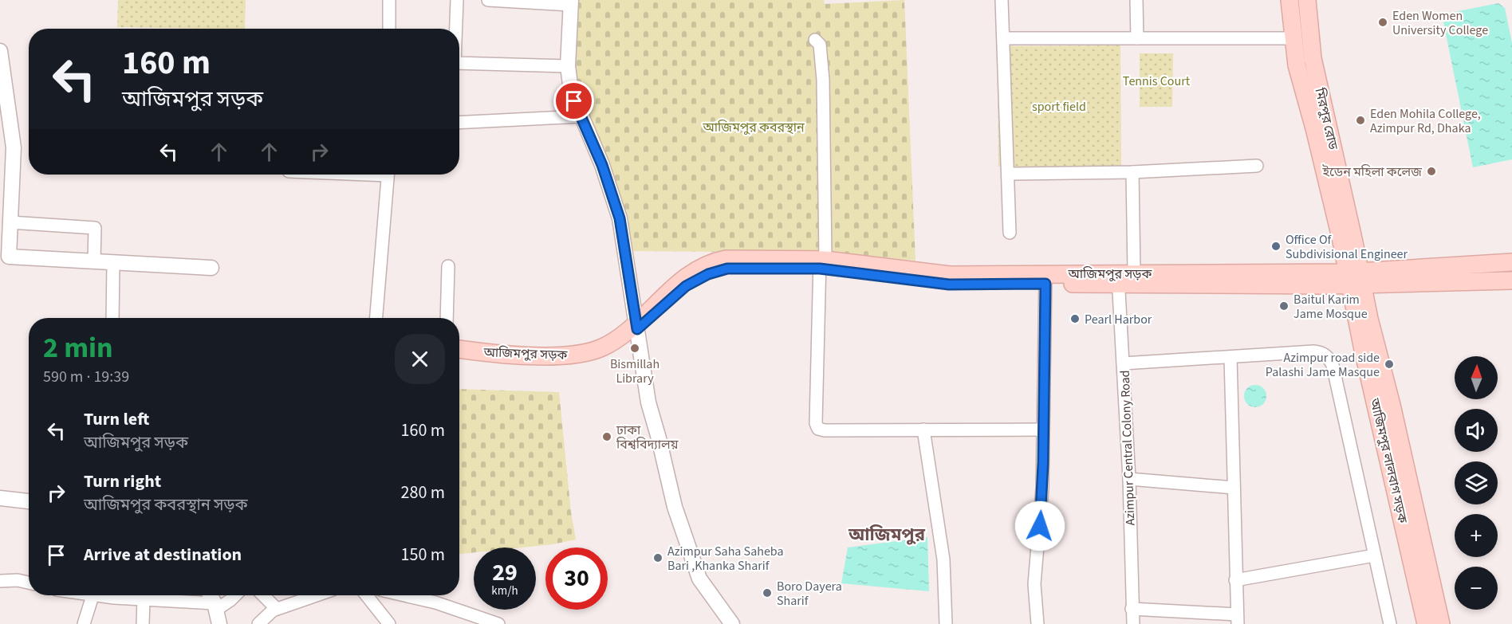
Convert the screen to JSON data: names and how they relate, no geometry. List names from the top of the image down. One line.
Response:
{"streets":{"main road":["মিরপুর রোড","আজিমপুর সড়ক","আজিমপুর লালবাগ সড়ক"],"street":["Azimpur Central Colony Road"]},"crossings":[["মিরপুর রোড","আজিমপুর সড়ক"],["মিরপুর রোড","আজিমপুর লালবাগ সড়ক"],["আজিমপুর সড়ক","Azimpur Central Colony Road"],["আজিমপুর সড়ক","আজিমপুর লালবাগ সড়ক"]],"districts":["আজিমপুর"],"parks":["Tennis Court","sport field","আজিমপুর কবরস্থান"],"places":["Eden Women University College","Eden Mohila College, Azimpur Rd, Dhaka","ইডেন মহিলা কলেজ","Office Of Subdivisional Engineer","Baitul Karim Jame Mosque","Pearl Harbor","Bismillah Library","Azimpur road side Palashi Jame Masque","ঢাকা বিশ্ববিদ্যালয়","Azimpur Saha Saheba Bari ,Khanka Sharif","Boro Dayera Sharif"],"north":"top","page":{"turn":["160 m","আজিমপুর সড়ক"],"heading":["2 min","590 m · 19:39"],"map_buttons":["+","−"],"list":[{"name":"Turn left","note":"আজিমপুর সড়ক","value":"160 m"},{"name":"Turn right","note":"আজিমপুর কবরস্থান সড়ক","value":"280 m"},{"name":"Arrive at destination","value":"150 m"}],"speed":"29 km/h","limit":"30"}}
